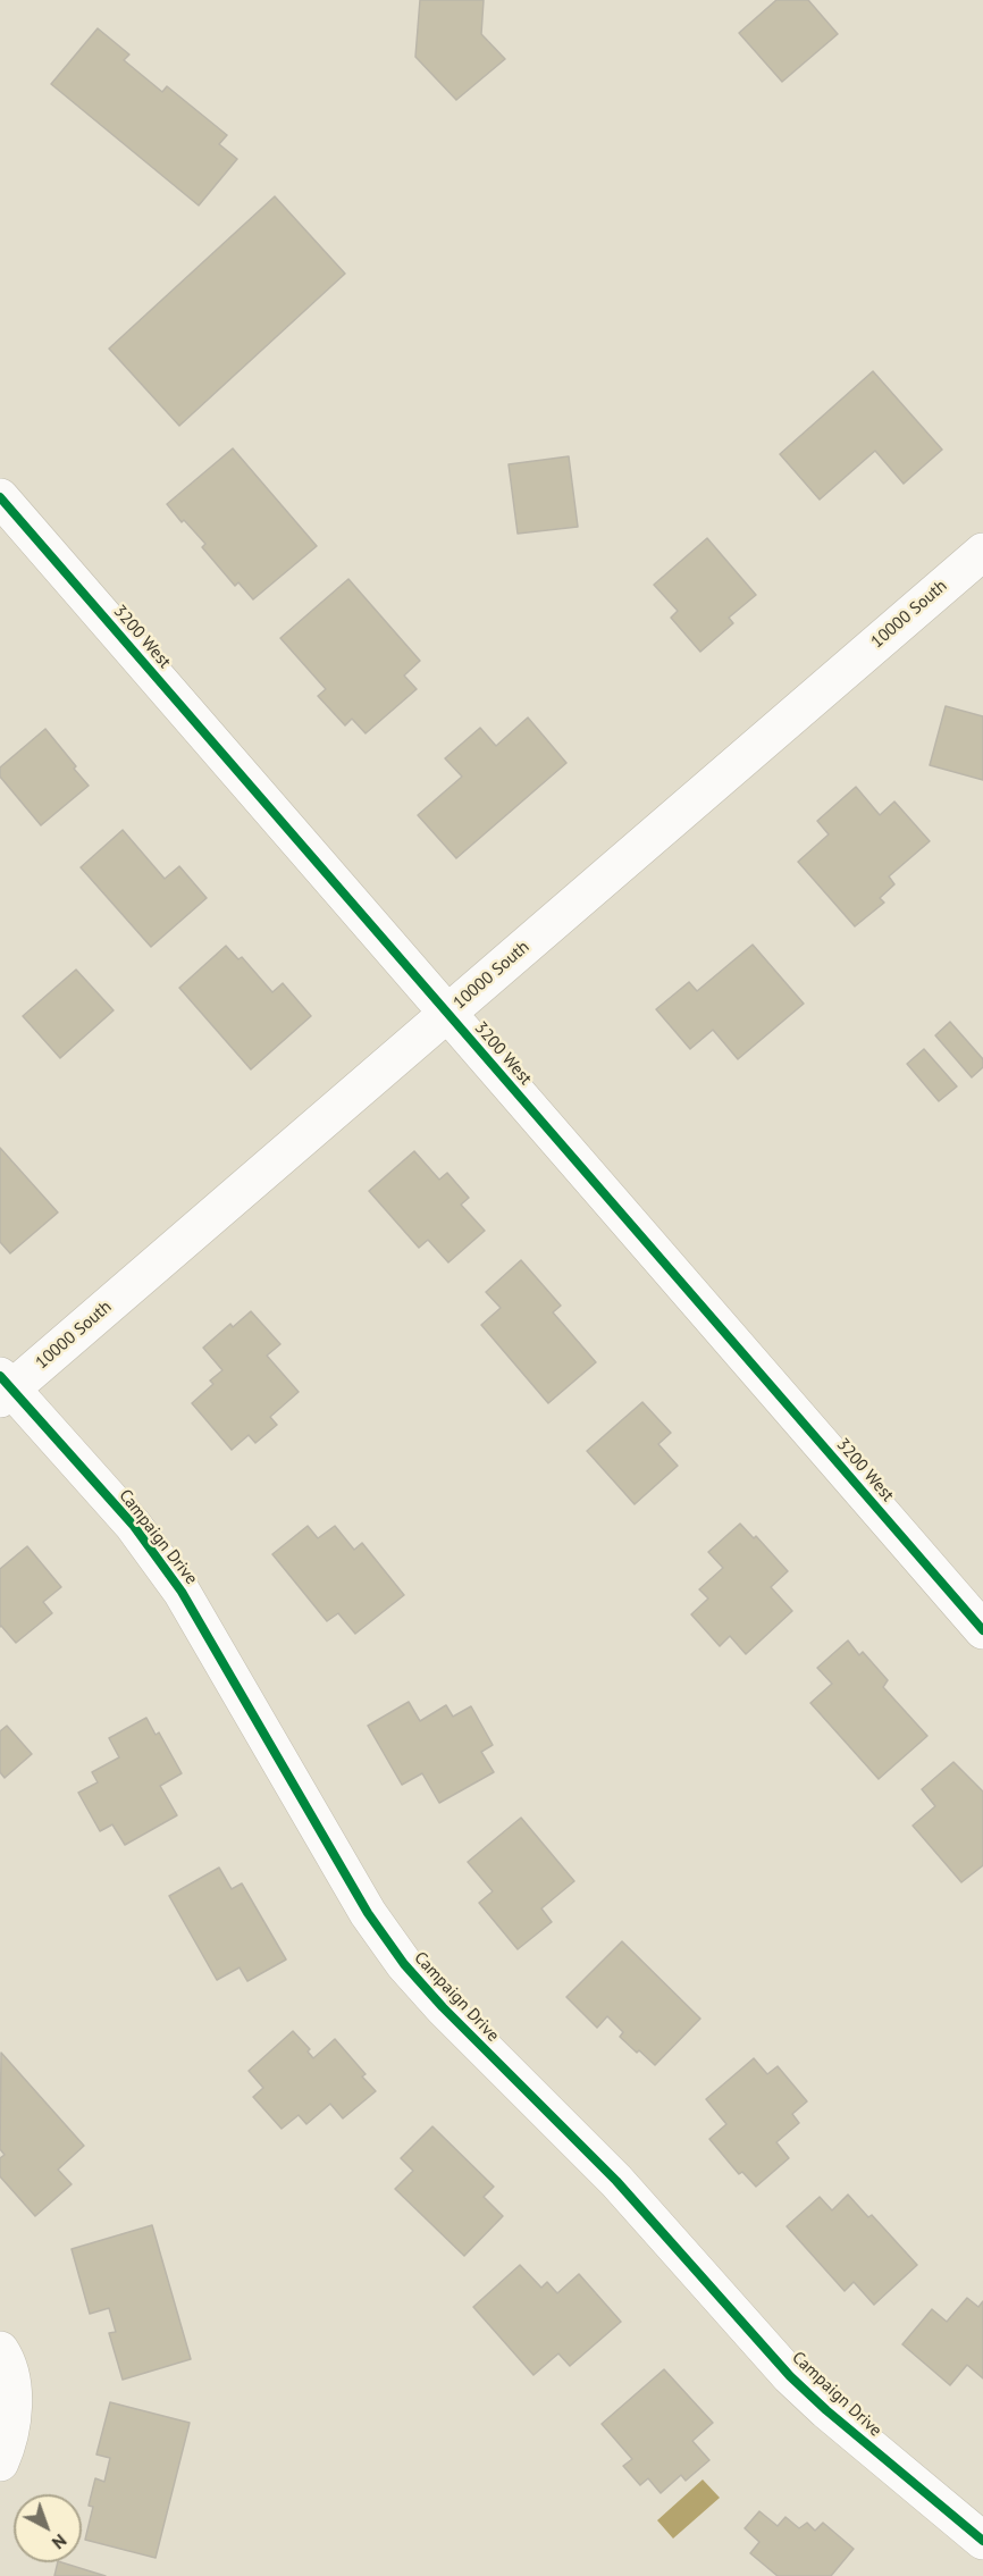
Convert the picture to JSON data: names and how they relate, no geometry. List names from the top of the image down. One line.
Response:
{"streets":{"street":["10000 South","3200 West","Campaign Drive"]},"crossings":[["10000 South","3200 West"],["10000 South","Campaign Drive"]],"north":"bottom right"}
